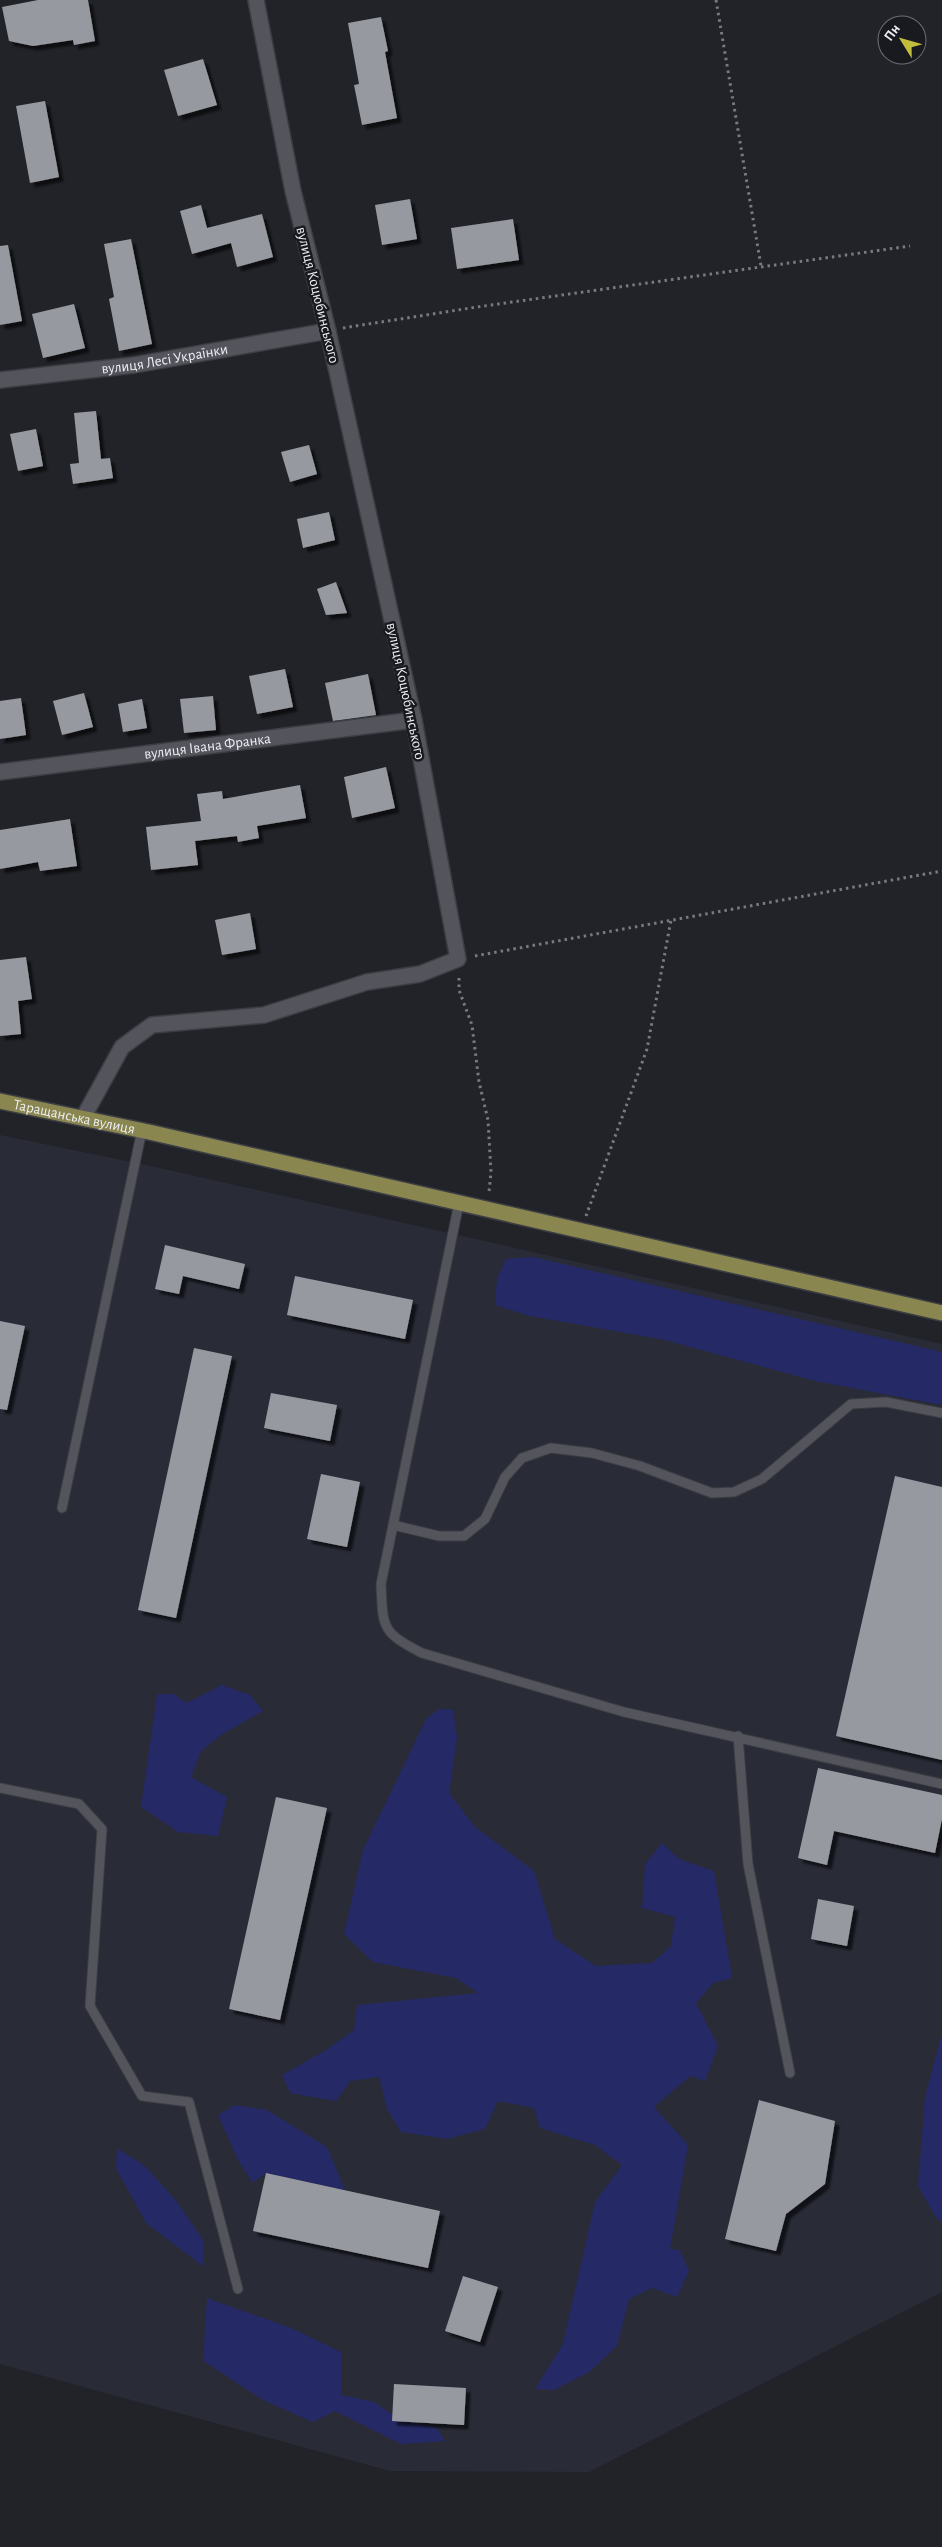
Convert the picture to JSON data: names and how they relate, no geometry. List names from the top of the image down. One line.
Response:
{"streets":{"main road":["Таращанська вулиця"],"street":["вулиця Коцюбинського","вулиця Лесі Українки","вулиця Івана Франка"]},"crossings":[["вулиця Коцюбинського","вулиця Лесі Українки"],["вулиця Коцюбинського","вулиця Івана Франка"]],"north":"top left"}
